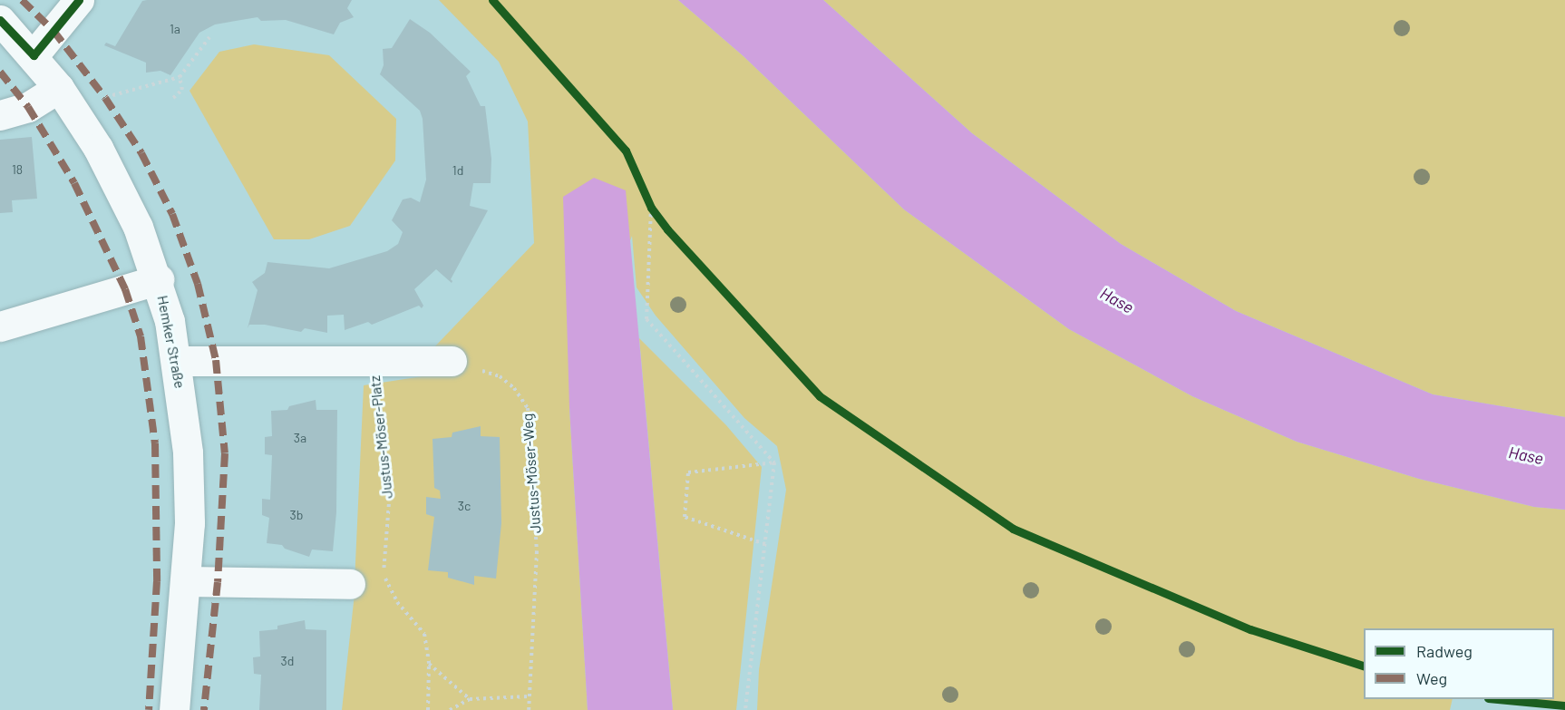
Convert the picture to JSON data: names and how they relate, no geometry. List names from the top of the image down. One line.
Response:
{"streets":{"main road":["Hemker Straße"],"path":["Justus-Möser-Platz","Justus-Möser-Weg"]},"water":["Hase"],"house_numbers":["1a","18","1d","3a","3c","3b","3d"],"legend":["Radweg","Weg"]}
